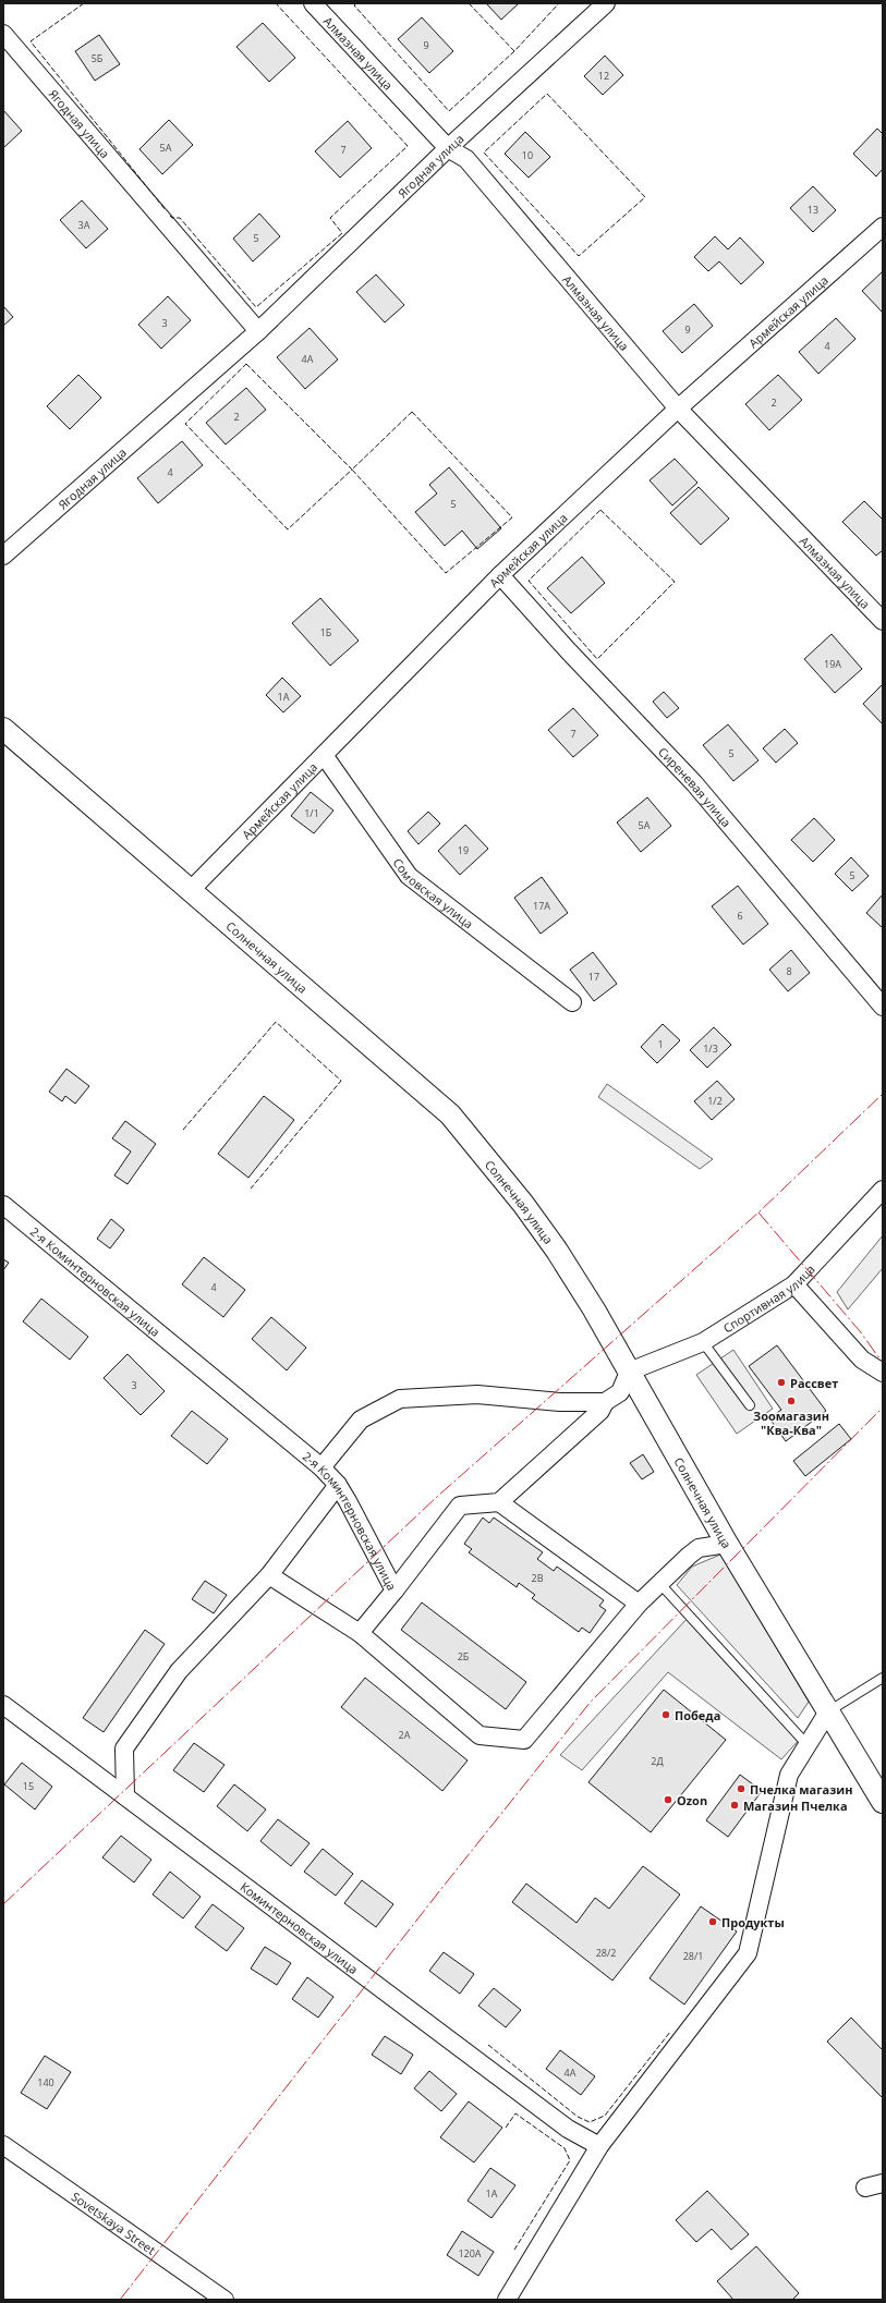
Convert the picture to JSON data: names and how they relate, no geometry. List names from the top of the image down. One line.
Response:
{"streets":{"street":["Алмазная улица","Ягодная улица","Армейская улица","Сиреневая улица","Сомовская улица","Солнечная улица","2-я Коминтерновская улица","Спортивная улица","Коминтерновская улица","Sovetskaya Street"]},"crossings":[["Алмазная улица","Ягодная улица"],["Алмазная улица","Армейская улица"],["Армейская улица","Сиреневая улица"],["Армейская улица","Сомовская улица"],["Армейская улица","Солнечная улица"],["Солнечная улица","Спортивная улица"]],"places":["Рассвет","Зоомагазин \"Ква-Ква\"","Победа","Пчелка магазин","Ozon","Магазин Пчелка","Продукты"],"house_numbers":["9","5Б","12","5А","7","10","13","3А","5","3","9","4","4А","2","2","4","5","1Б","19А","1А","7","5","1/1","5А","19","5","17А","6","8","17","1","1/3","1/2","4","3","2В","2Б","2А","2Д","15","28/2","28/1","4А","140","1А","120А"]}
